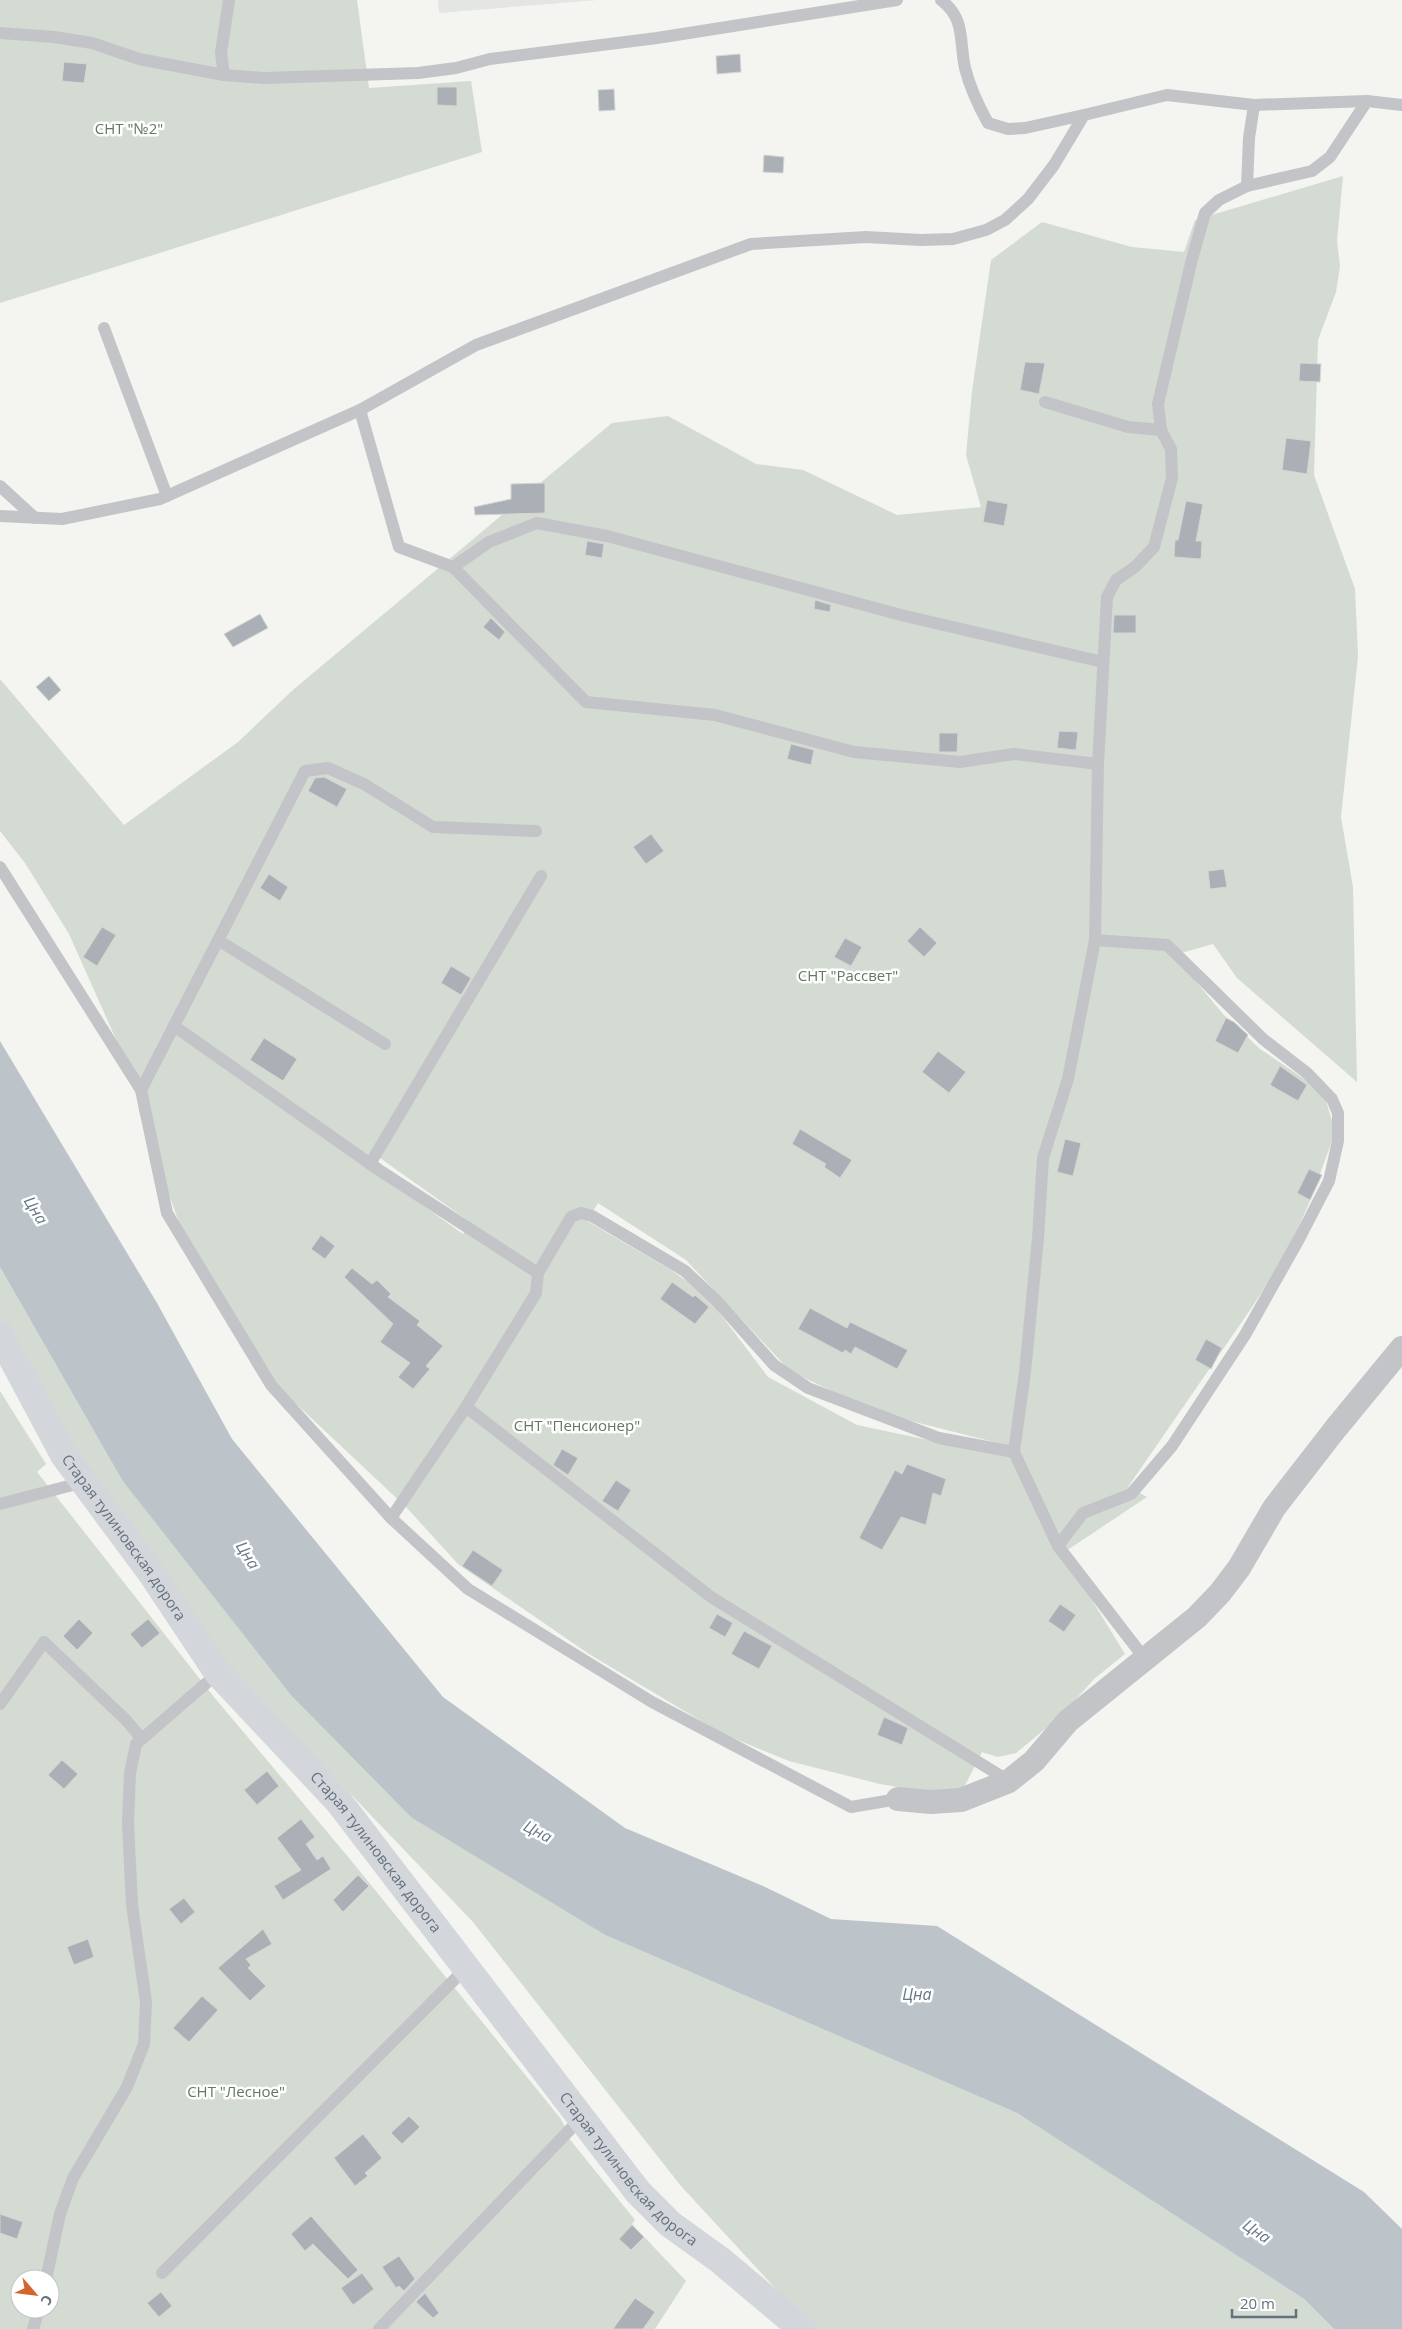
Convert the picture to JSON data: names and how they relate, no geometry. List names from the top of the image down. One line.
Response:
{"streets":{"street":["Старая тулиновская дорога"]},"water":["Цна"],"parks":["СНТ \"№2\"","СНТ \"Рассвет\"","СНТ \"Пенсионер\"","СНТ \"Лесное\""],"scale_bar":"20 m","north":"bottom right"}
